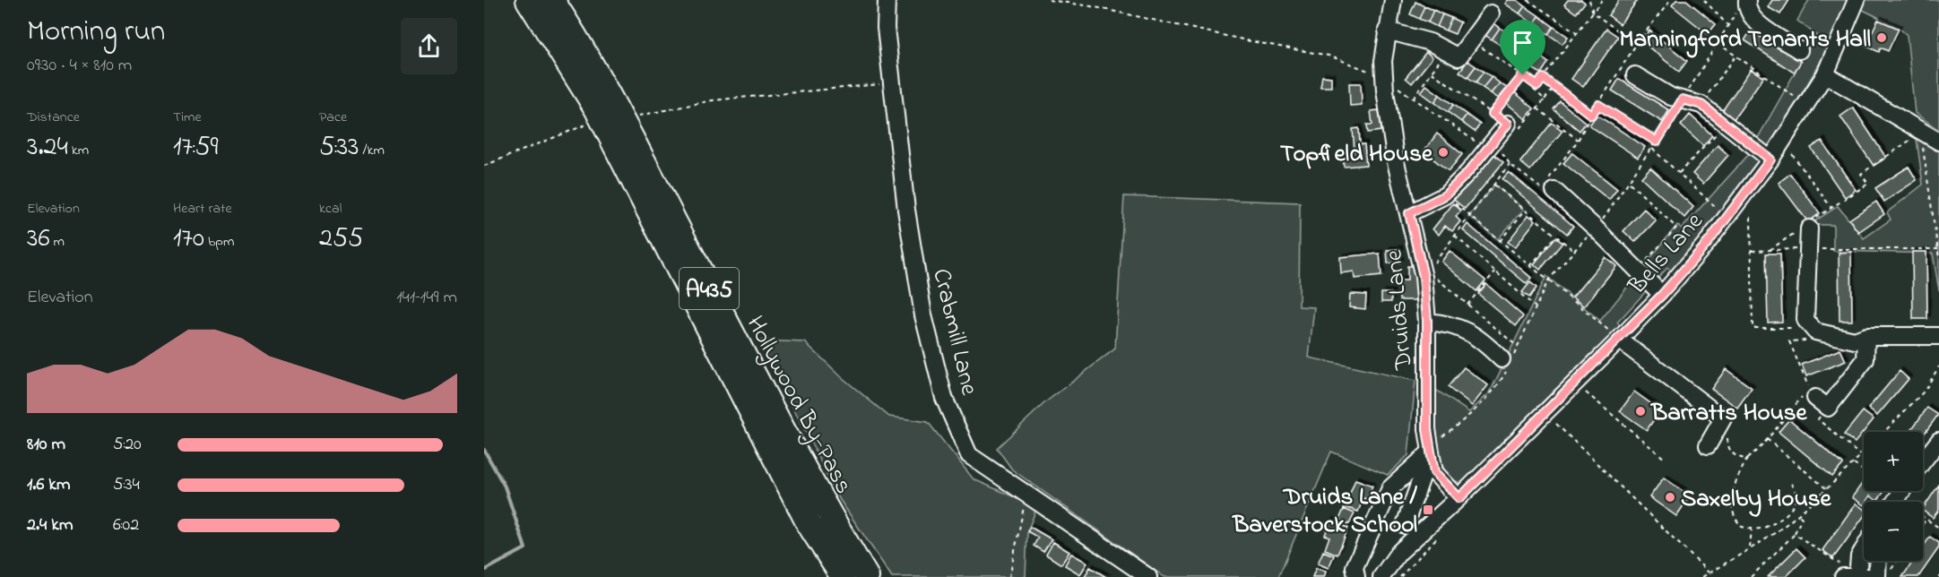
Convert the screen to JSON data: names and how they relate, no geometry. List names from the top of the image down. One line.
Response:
{"streets":{"highway":["A435","Hollywood By-Pass"],"street":["Bells Lane","Druids Lane","Crabmill Lane"]},"crossings":[["Bells Lane","Druids Lane"]],"places":{"other":["Manningford Tenants Hall","Topfield House","Barratts House","Saxelby House"],"transit":["Druids Lane / Baverstock School"]},"page":{"heading":["Morning run","09:30 · 4 × 810 m"],"stats":[["Distance","3.24 km"],["Time","17:59"],["Pace","5:33 /km"],["Elevation","36 m"],["Heart rate","170 bpm"],["kcal","255"]],"chart":["Elevation","141–149 m"],"list":[{"name":"810 m","note":"5:20"},{"name":"1.6 km","note":"5:34"},{"name":"2.4 km","note":"6:02"}],"map_buttons":["+","−"]}}
